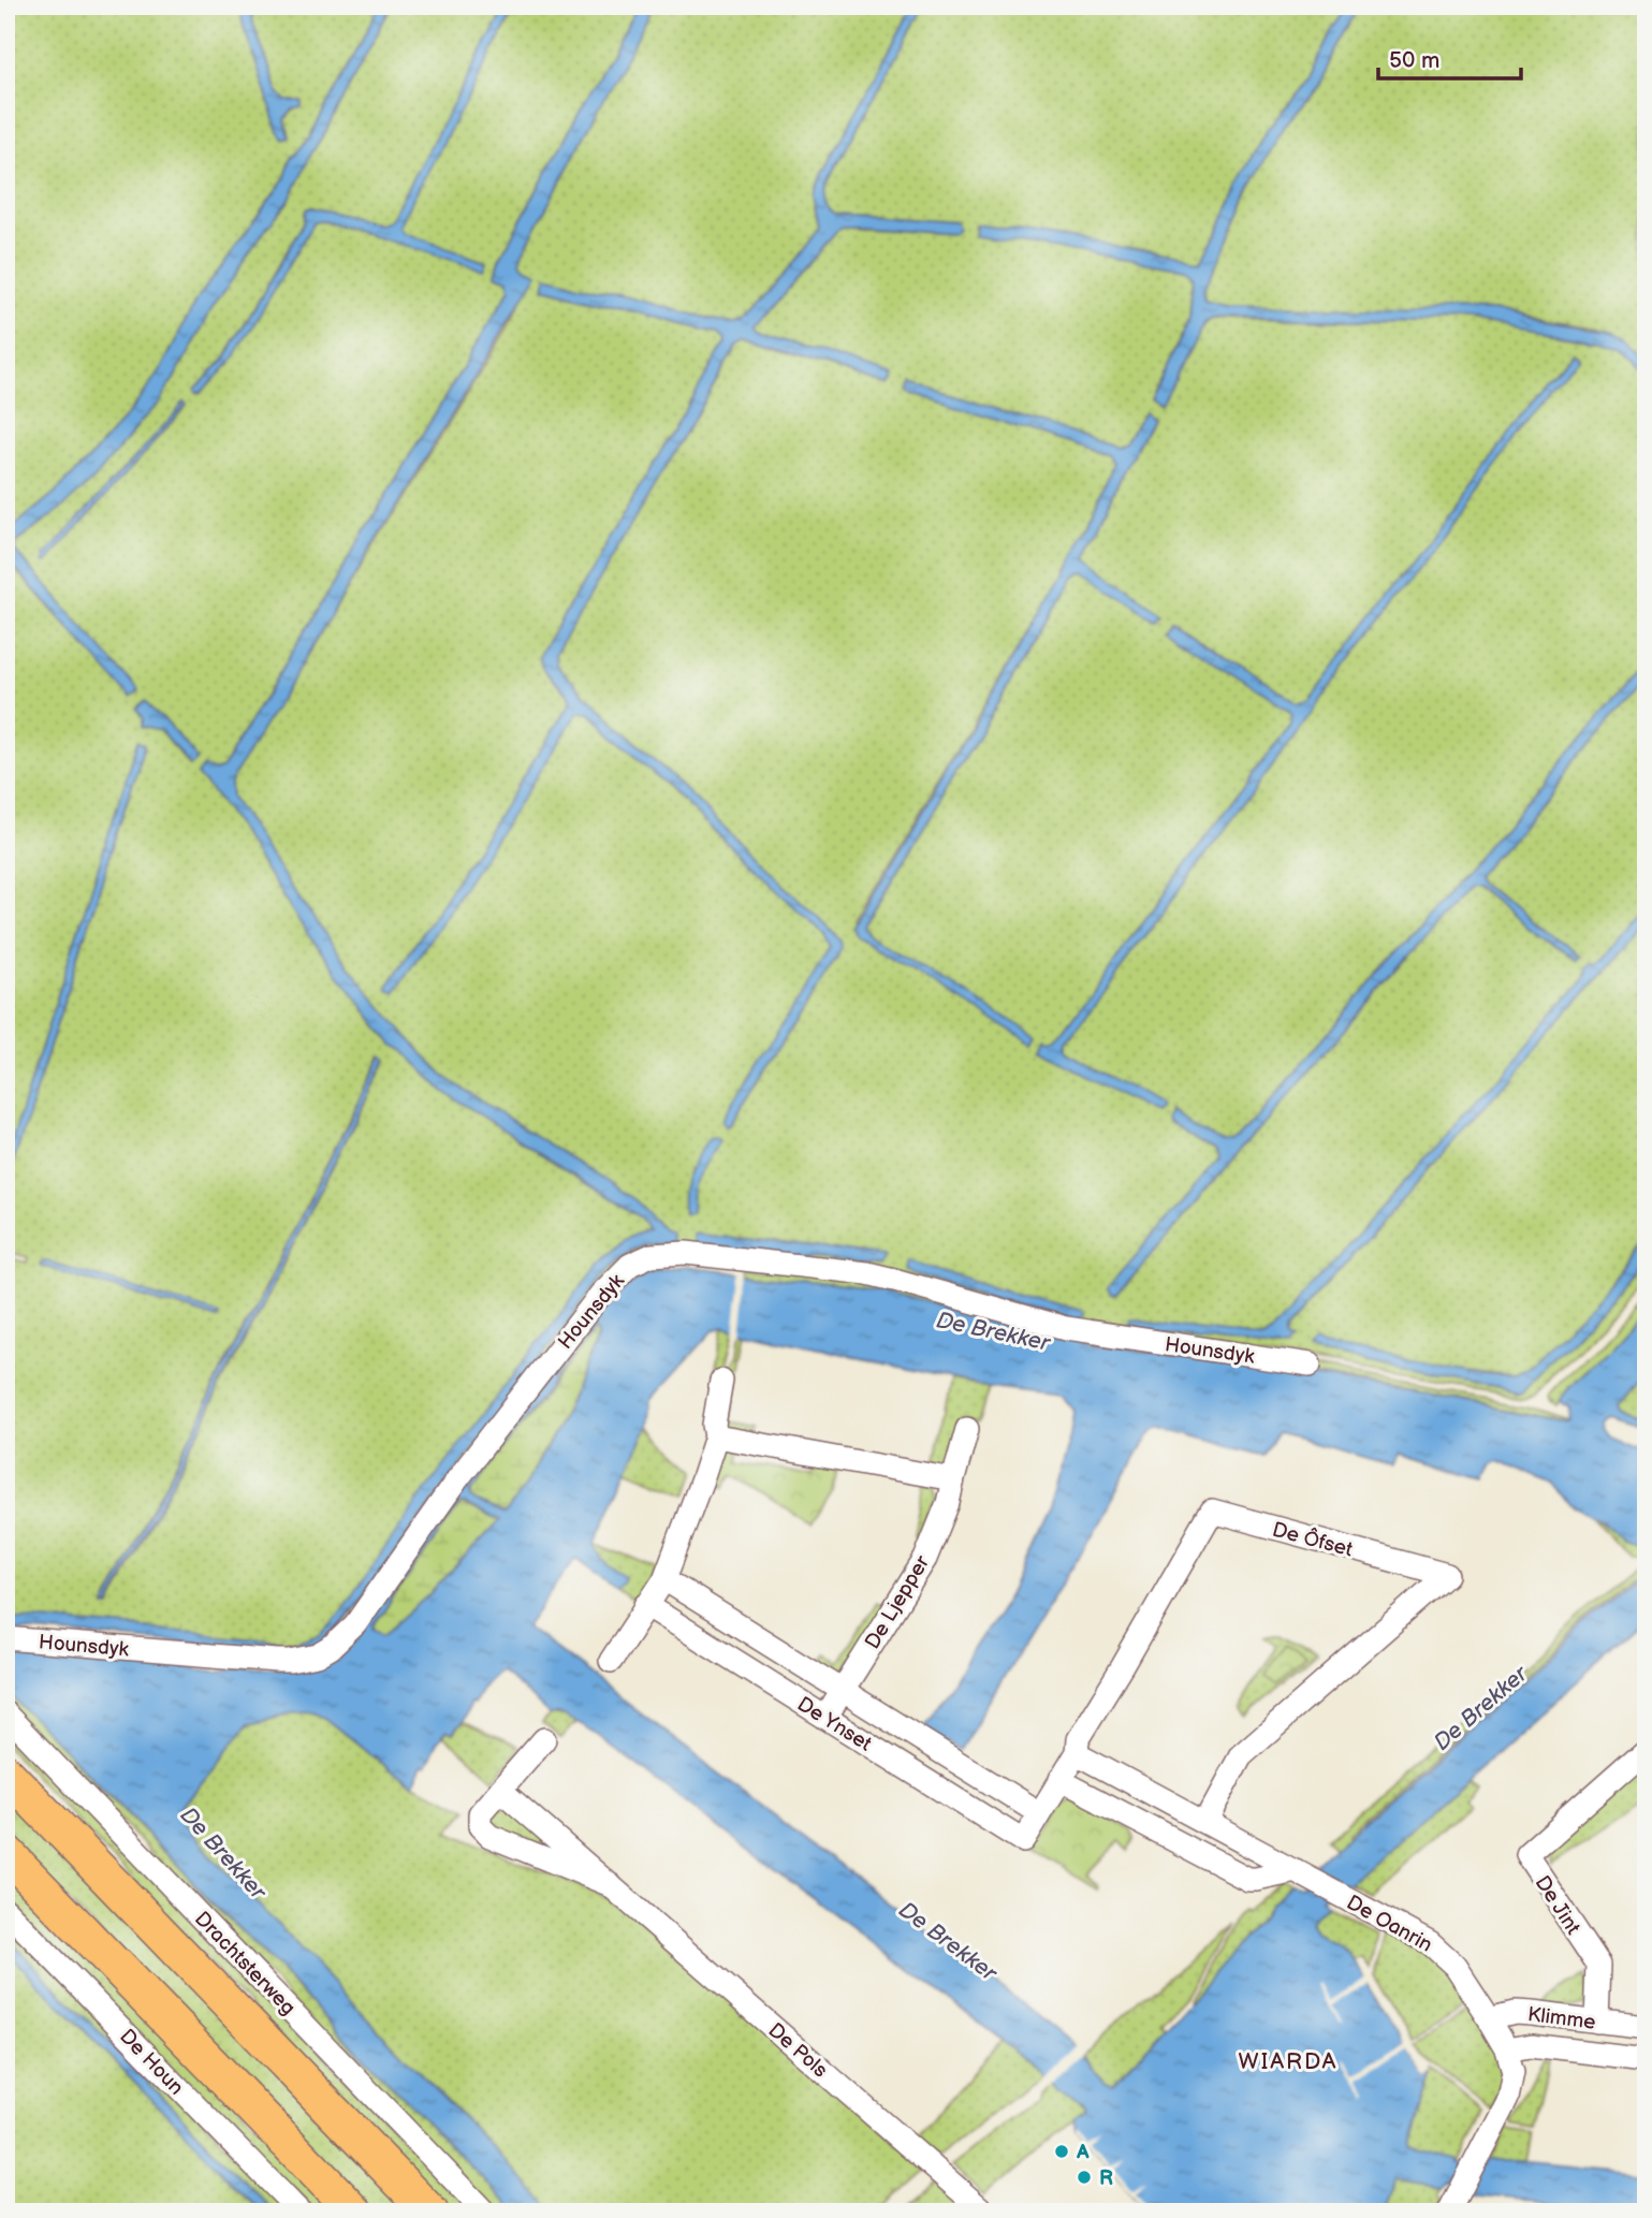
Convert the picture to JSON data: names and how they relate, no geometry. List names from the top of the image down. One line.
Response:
{"streets":{"main road":["Drachtsterweg"],"street":["Hounsdyk","De Ôfset","De Ljepper","De Ynset","De Jint","De Oanrin","Klimme","De Pols","De Houn"]},"crossings":[["De Ôfset","De Ynset"],["De Ôfset","De Oanrin"],["De Ljepper","De Ynset"],["De Jint","Klimme"],["De Oanrin","Klimme"]],"districts":["WIARDA"],"water":["De Brekker"],"places":["A","R"],"scale_bar":"50 m"}
